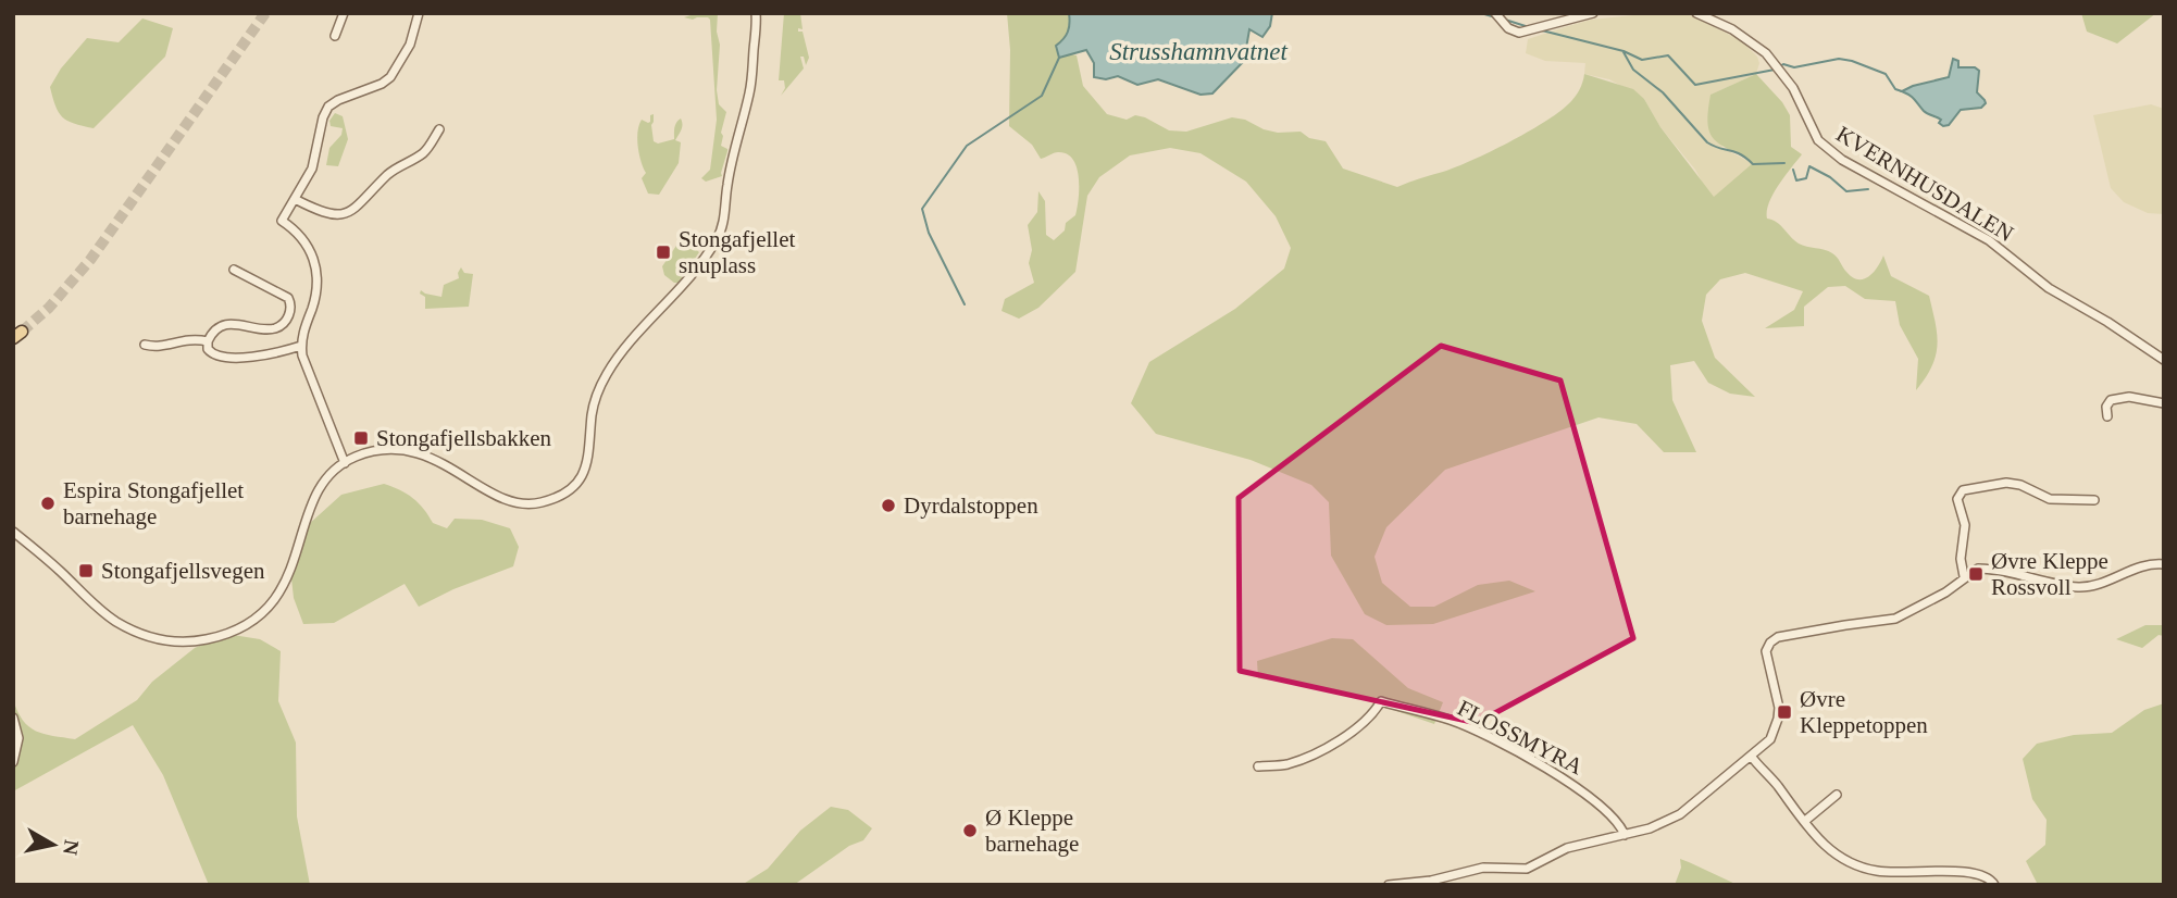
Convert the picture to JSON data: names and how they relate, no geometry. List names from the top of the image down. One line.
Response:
{"streets":{"street":["KVERNHUSDALEN","FLOSSMYRA"]},"water":["Strusshamnvatnet"],"places":{"transit":["Stongafjellet snuplass","Stongafjellsbakken","Stongafjellsvegen","Øvre Kleppe Rossvoll","Øvre Kleppetoppen"],"other":["Espira Stongafjellet barnehage","Dyrdalstoppen","Ø Kleppe barnehage"]},"north":"right"}
